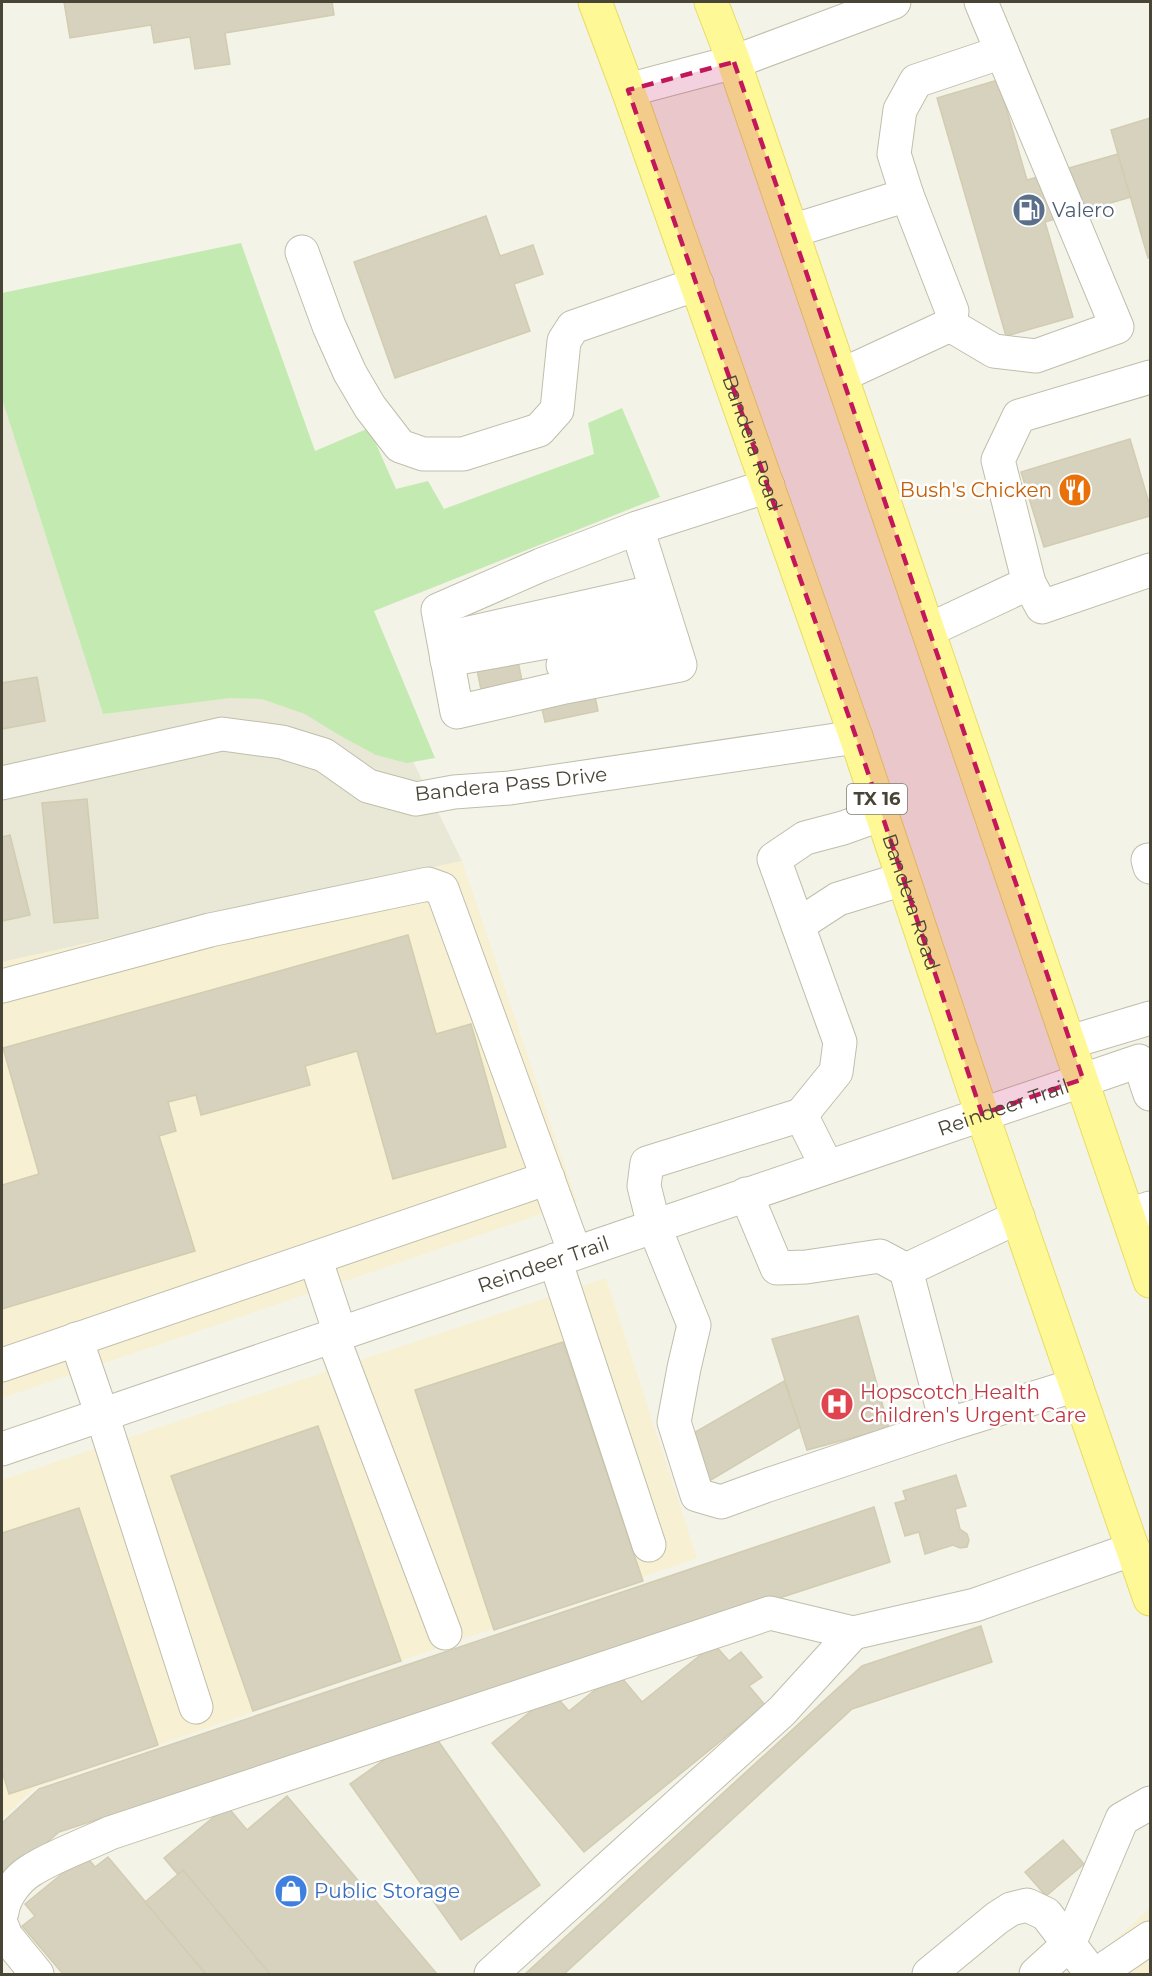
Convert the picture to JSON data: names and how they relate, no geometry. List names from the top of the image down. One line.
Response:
{"streets":{"main road":["Bandera Road","TX 16"],"street":["Bandera Pass Drive","Reindeer Trail"]},"crossings":[["Bandera Road","Bandera Pass Drive"],["Bandera Road","Reindeer Trail"]],"places":{"fuel station":["Valero"],"restaurant":["Bush's Chicken"],"hospital":["Hopscotch Health Children's Urgent Care"],"shop":["Public Storage"]}}
